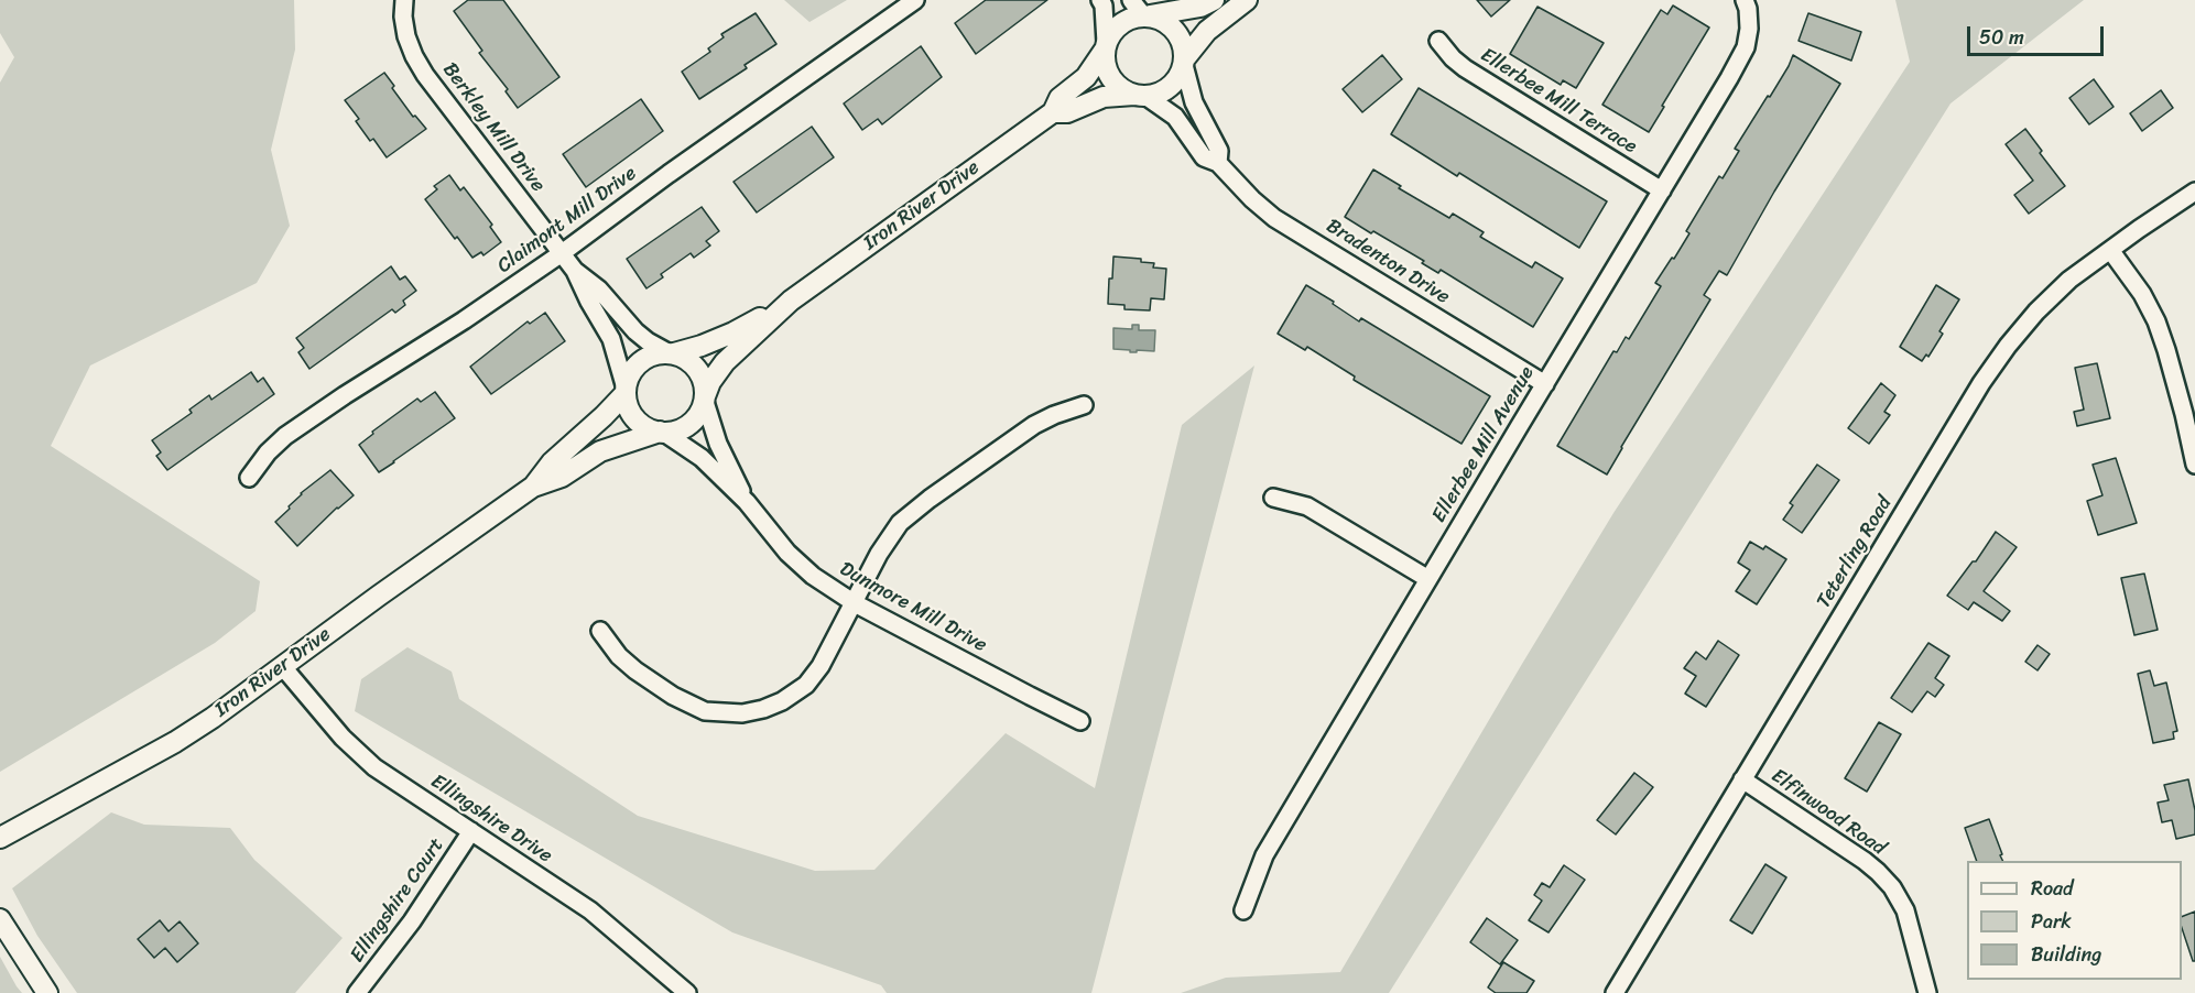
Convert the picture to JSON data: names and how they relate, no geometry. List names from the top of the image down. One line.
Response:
{"streets":{"street":["Ellerbee Mill Terrace","Berkley Mill Drive","Iron River Drive","Claimont Mill Drive","Bradenton Drive","Ellerbee Mill Avenue","Teterling Road","Dunmore Mill Drive","Elfinwood Road","Ellingshire Drive","Ellingshire Court"]},"crossings":[["Ellerbee Mill Terrace","Ellerbee Mill Avenue"],["Berkley Mill Drive","Iron River Drive"],["Berkley Mill Drive","Claimont Mill Drive"],["Berkley Mill Drive","Dunmore Mill Drive"],["Iron River Drive","Bradenton Drive"],["Iron River Drive","Dunmore Mill Drive"],["Iron River Drive","Ellingshire Drive"],["Bradenton Drive","Ellerbee Mill Avenue"],["Teterling Road","Elfinwood Road"],["Ellingshire Drive","Ellingshire Court"]],"legend":["Road","Park","Building"],"scale_bar":"50 m"}
